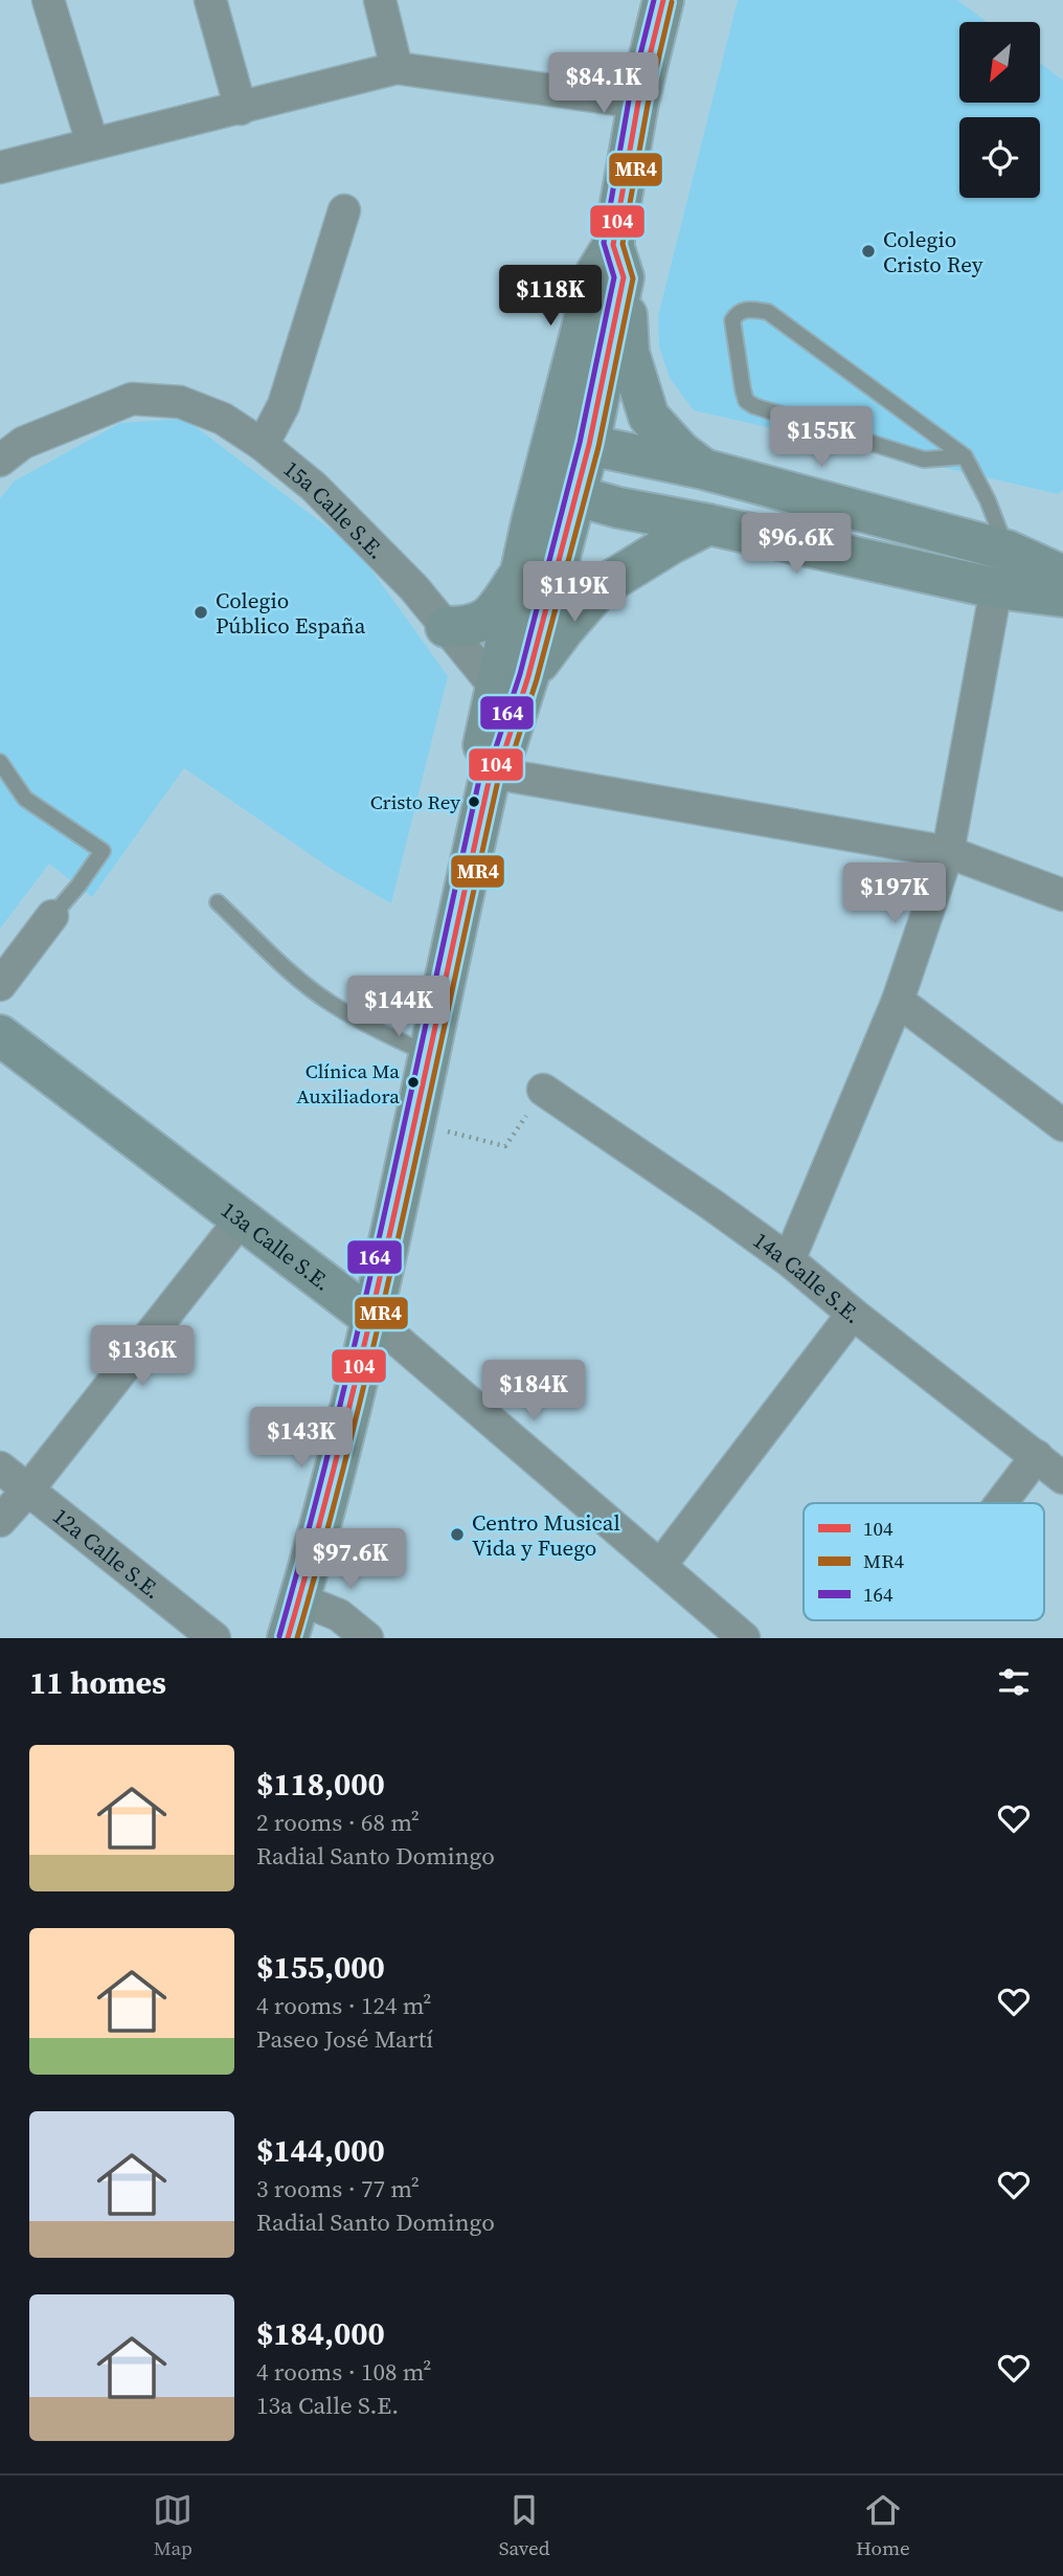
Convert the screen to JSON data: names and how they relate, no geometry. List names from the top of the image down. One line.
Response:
{"streets":{"main road":["13a Calle S.E."],"street":["15a Calle S.E.","14a Calle S.E.","12a Calle S.E."]},"places":["Colegio Cristo Rey","Colegio Público España","Cristo Rey","Clínica Ma Auxiliadora","Centro Musical Vida y Fuego"],"lines":["transit line 104","transit line 164","transit line MR4"],"legend":["104","MR4","164"],"north":"bottom left","page":{"price":["$84.1K","$118K","$155K","$96.6K","$119K","$197K","$144K","$136K","$184K","$143K","$97.6K"],"heading":"11 homes","list":[{"name":"$118,000","note":"2 rooms · 68 m² · Radial Santo Domingo"},{"name":"$155,000","note":"4 rooms · 124 m² · Paseo José Martí"},{"name":"$144,000","note":"3 rooms · 77 m² · Radial Santo Domingo"},{"name":"$184,000","note":"4 rooms · 108 m² · 13a Calle S.E."}],"tabs":["Map","Saved","Home"]}}
